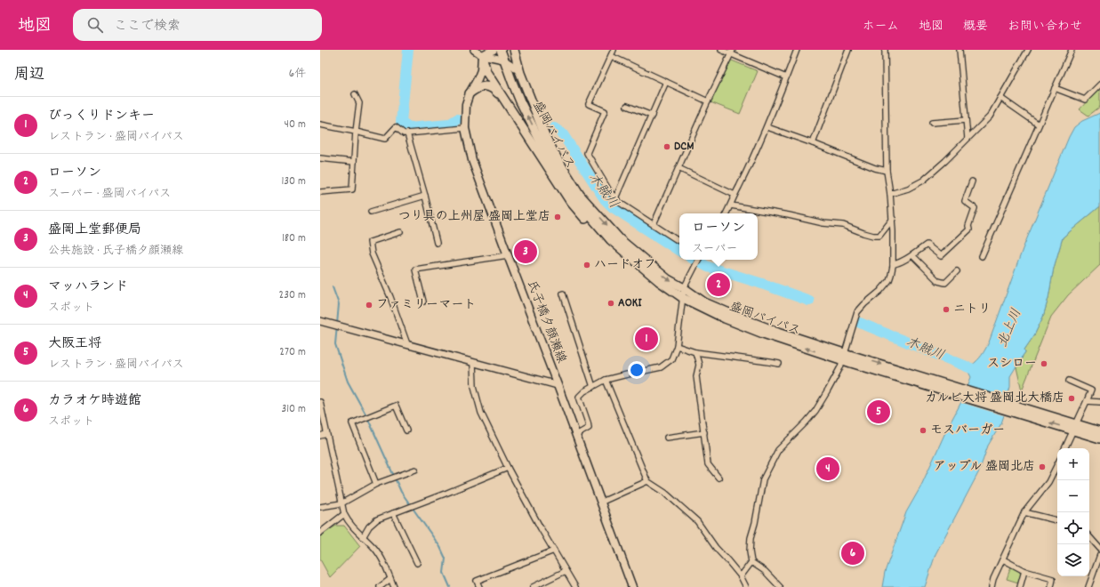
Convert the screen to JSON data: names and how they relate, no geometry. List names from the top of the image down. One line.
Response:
{"streets":{"highway":["盛岡バイパス"],"main road":["氏子橋夕顔瀬線"]},"water":["木賊川","北上川"],"places":["DCM","つり具の上州屋 盛岡上堂店","ハードオフ","AOKI","ファミリーマート","ニトリ","スシロー","カルビ大将 盛岡北大橋店","モスバーガー","アップル 盛岡北店"],"page":{"header":"地図","search":"ここで検索","nav":["ホーム","地図","概要","お問い合わせ"],"heading":["周辺","6件"],"list":[{"mark":"1","name":"びっくりドンキー","note":"レストラン · 盛岡バイパス","value":"40 m"},{"mark":"2","name":"ローソン","note":"スーパー · 盛岡バイパス","value":"130 m"},{"mark":"3","name":"盛岡上堂郵便局","note":"公共施設 · 氏子橋夕顔瀬線","value":"180 m"},{"mark":"4","name":"マッハランド","note":"スポット","value":"230 m"},{"mark":"5","name":"大阪王将","note":"レストラン · 盛岡バイパス","value":"270 m"},{"mark":"6","name":"カラオケ時遊館","note":"スポット","value":"310 m"}],"popup":["ローソン","スーパー"],"pins":["3","2","1","5","4","6"],"map_buttons":["+","−"]}}
